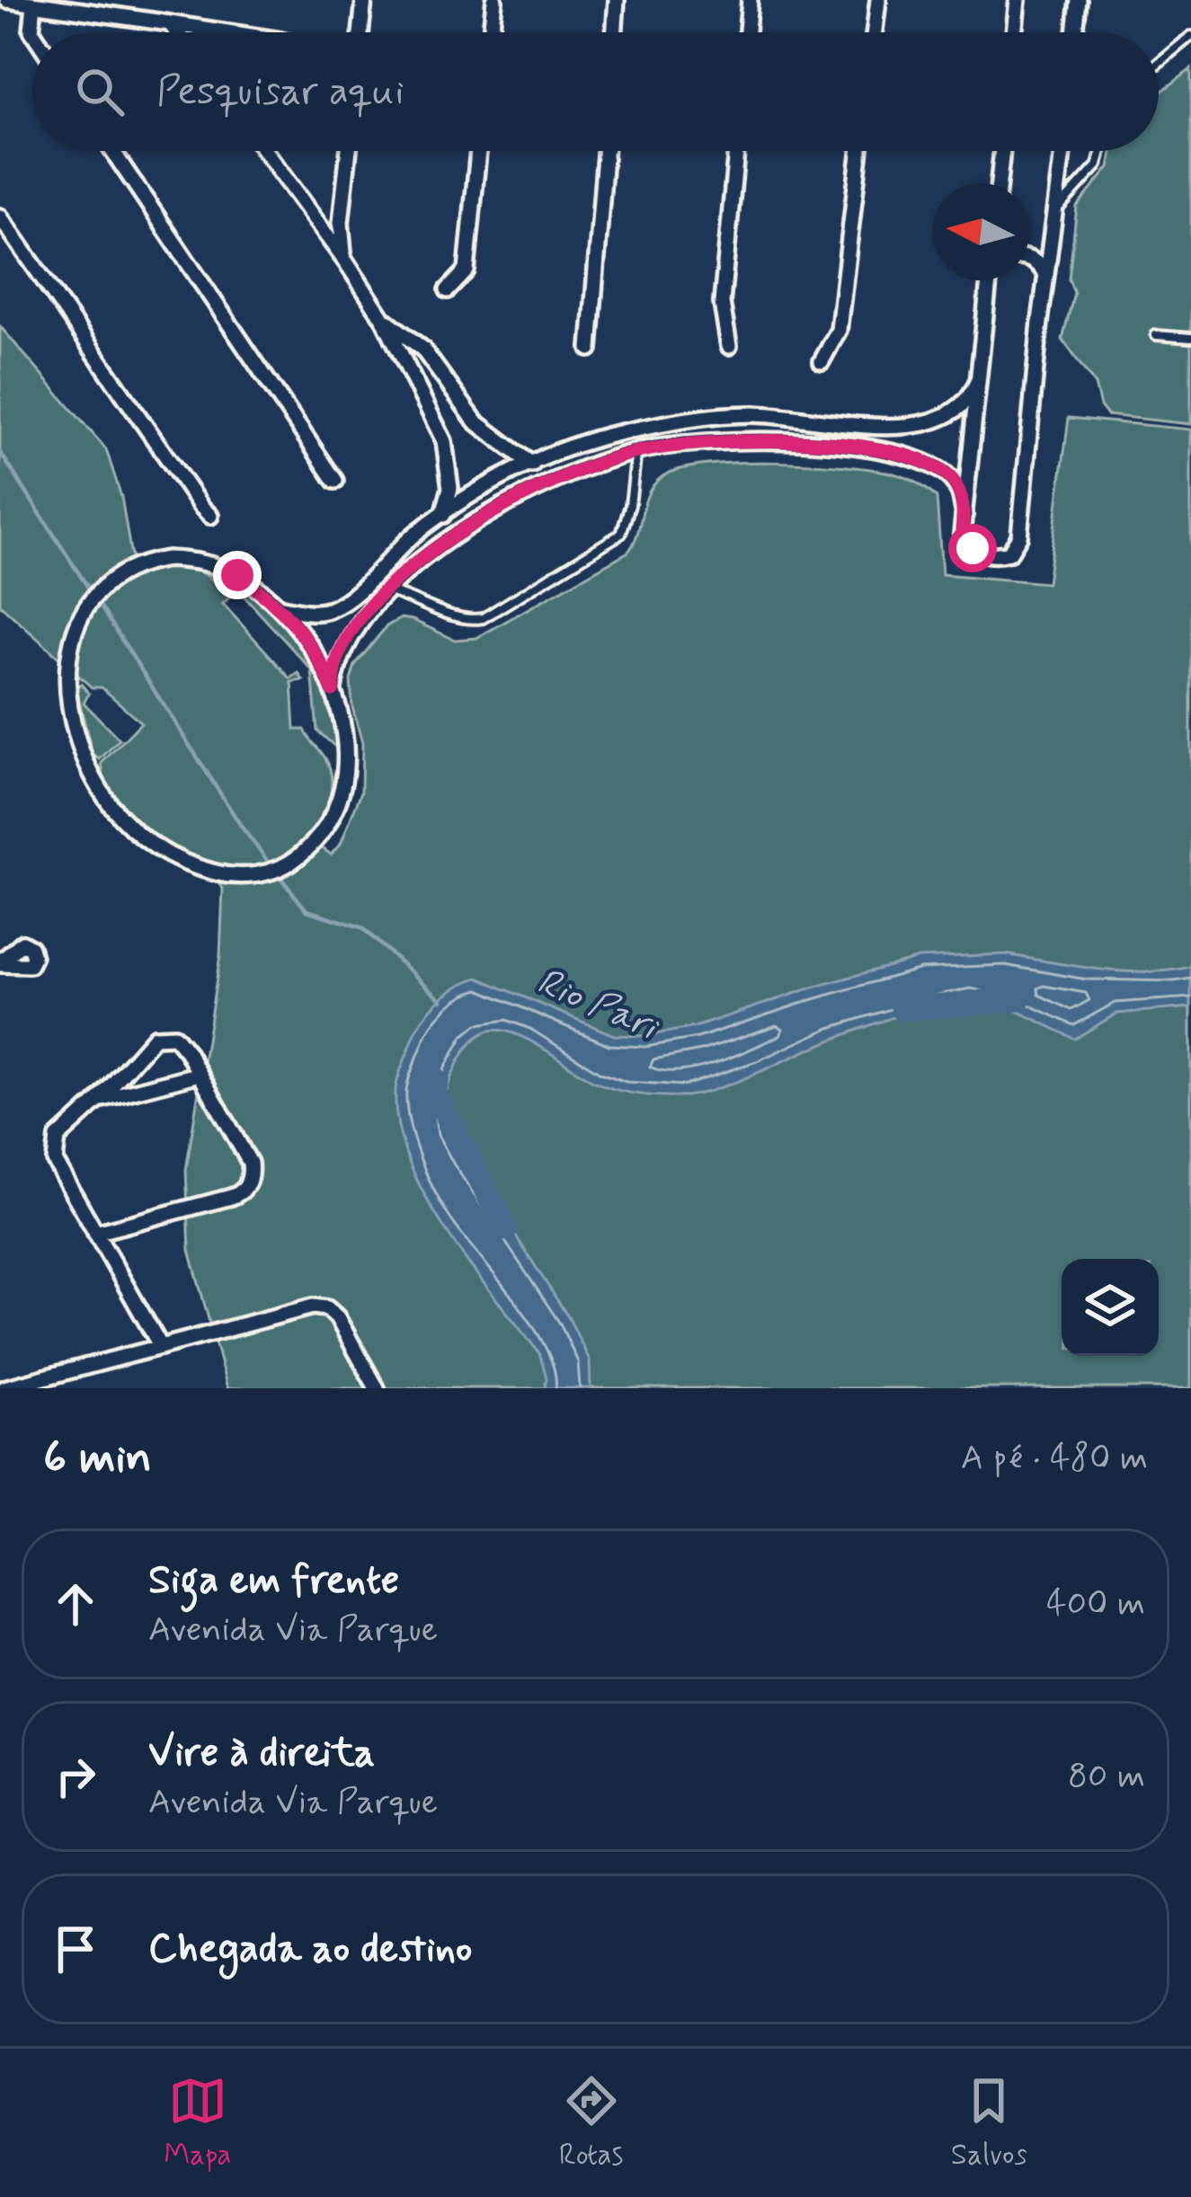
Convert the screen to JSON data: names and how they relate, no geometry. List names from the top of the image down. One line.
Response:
{"water":["Rio Pari"],"north":"left","page":{"search":"Pesquisar aqui","heading":["6 min","A pé · 480 m"],"list":[["Siga em frente","Avenida Via Parque","400 m"],["Vire à direita","Avenida Via Parque","80 m"],"Chegada ao destino"],"nav":["Mapa","Rotas","Salvos"]}}
